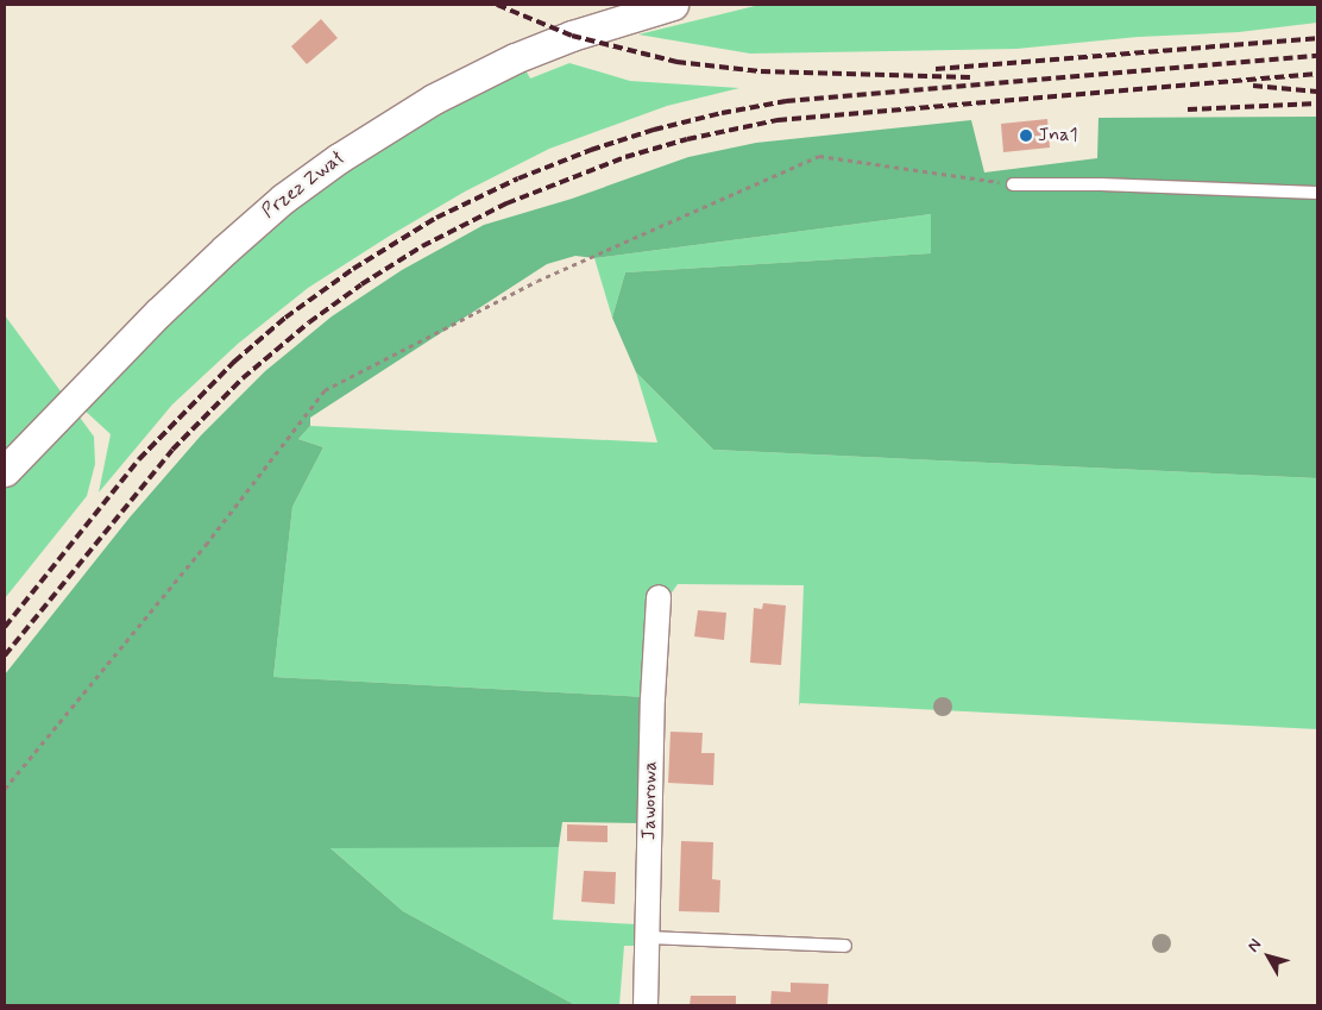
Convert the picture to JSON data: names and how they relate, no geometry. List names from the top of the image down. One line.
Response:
{"streets":{"street":["Przez Zwał","Jaworowa"]},"places":["Jna1"],"north":"top left"}
